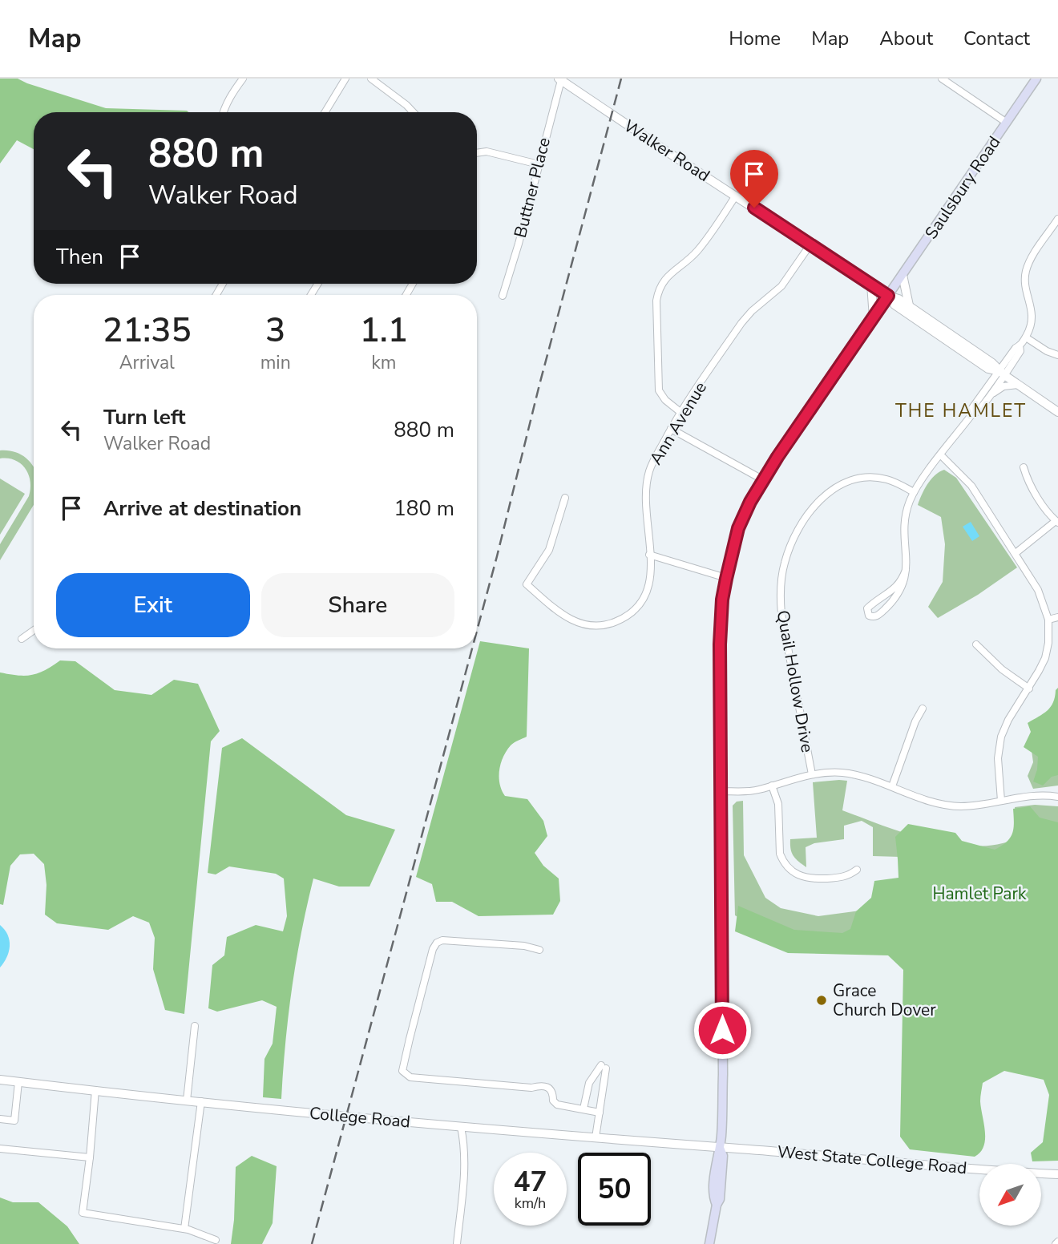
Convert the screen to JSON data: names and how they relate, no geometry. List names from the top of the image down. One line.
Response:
{"streets":{"main road":["Saulsbury Road"],"street":["Walker Road","Buttner Place","Ann Avenue","Quail Hollow Drive","College Road","West State College Road"]},"crossings":[["Walker Road","Buttner Place"],["Walker Road","Saulsbury Road"],["Walker Road","Ann Avenue"],["Saulsbury Road","College Road"],["Saulsbury Road","West State College Road"],["College Road","West State College Road"]],"districts":["THE HAMLET"],"parks":["Hamlet Park"],"places":["Grace Church Dover"],"north":"bottom left","page":{"header":"Map","nav":["Home","Map","About","Contact"],"turn":["880 m","Walker Road"],"then":"Then","eta":["21:35","Arrival","3","min","1.1","km"],"list":[{"name":"Turn left","note":"Walker Road","value":"880 m"},{"name":"Arrive at destination","value":"180 m"}],"buttons":["Exit","Share"],"speed":"47 km/h","limit":"50"}}
